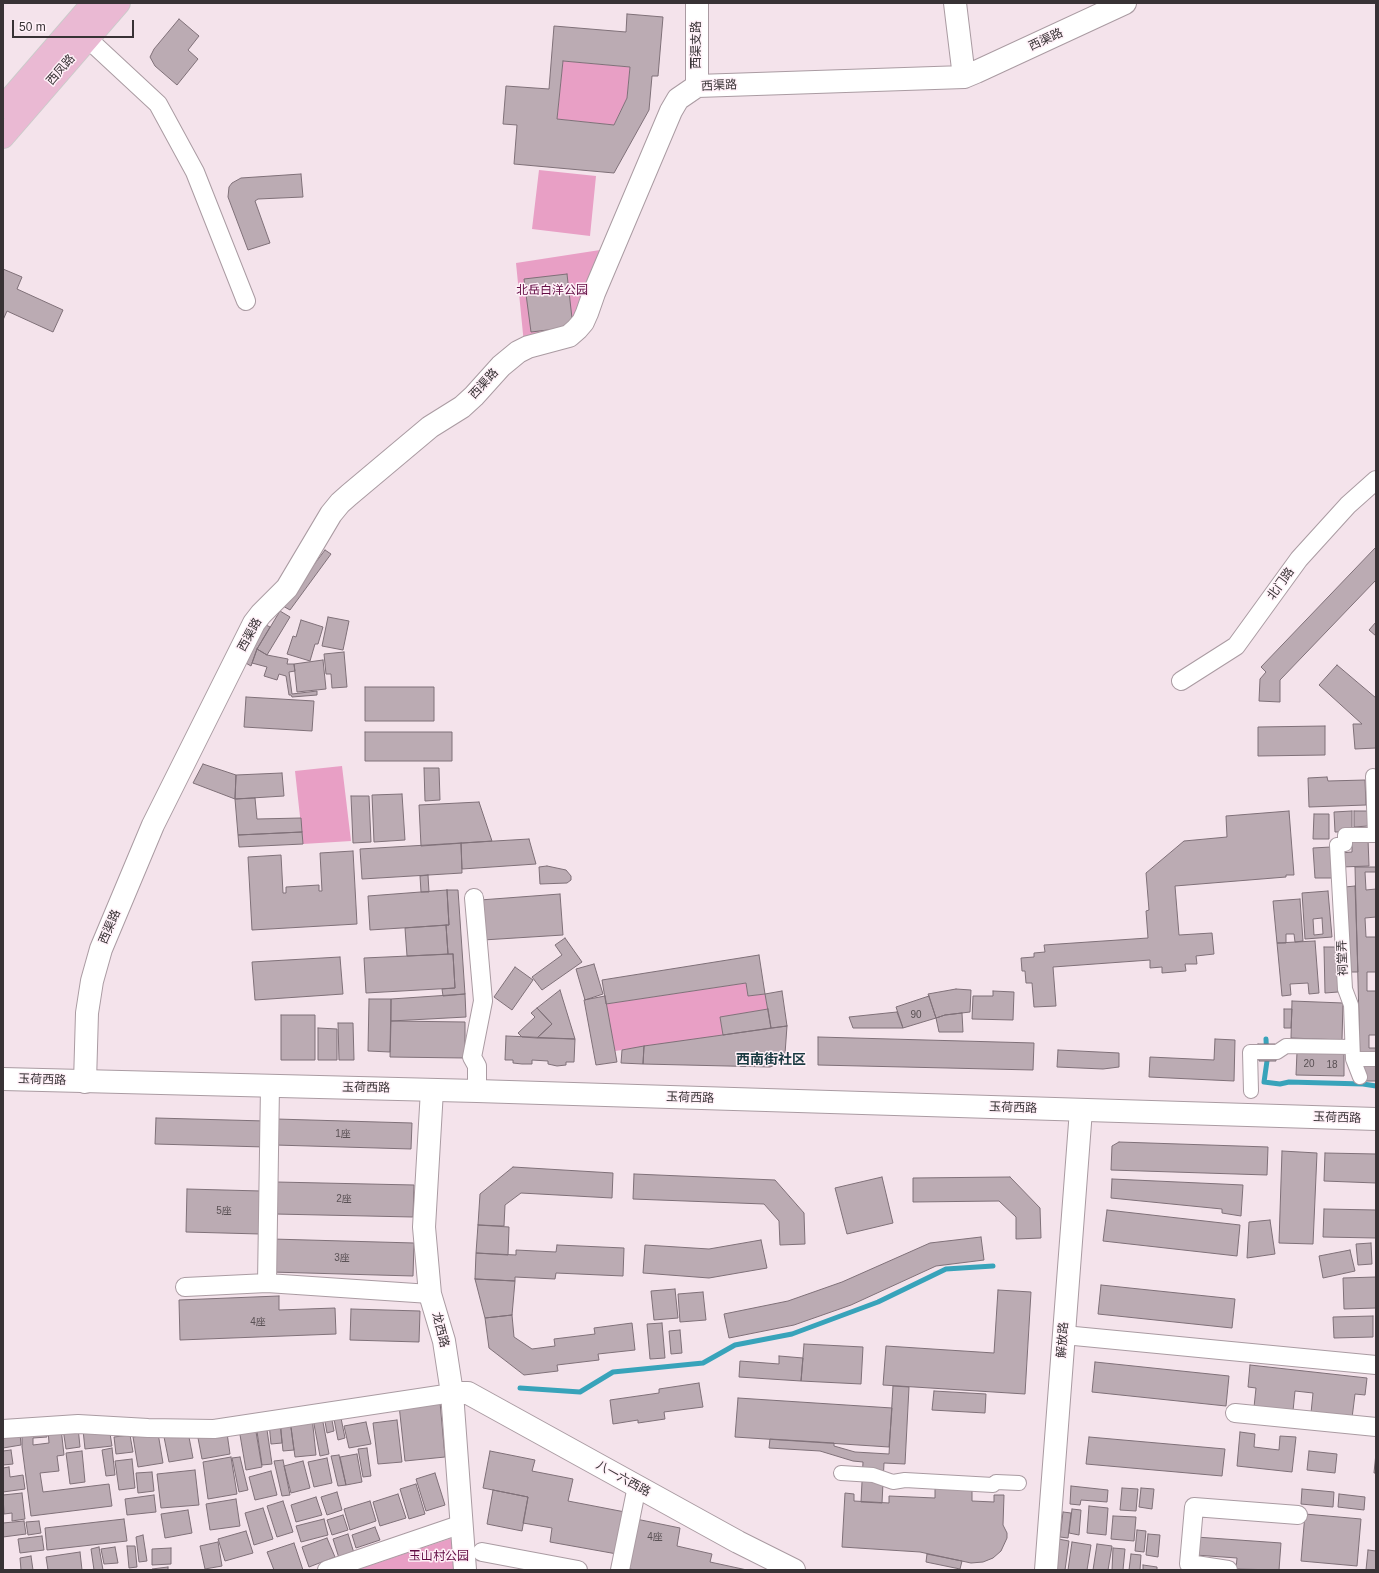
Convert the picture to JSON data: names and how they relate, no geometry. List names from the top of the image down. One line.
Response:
{"streets":{"main road":["西凤路"],"street":["西渠路","西渠支路","北门路","祠堂弄","玉荷西路","龙西路","解放路","八一六西路"]},"crossings":[["西渠路","西渠支路"],["西渠路","玉荷西路"],["玉荷西路","龙西路"],["玉荷西路","解放路"],["龙西路","八一六西路"]],"districts":["西南街社区"],"parks":["北岳白洋公园","玉山村公园"],"house_numbers":["90","20","18","1座","2座","5座","3座","4座","4座"],"scale_bar":"50 m"}
